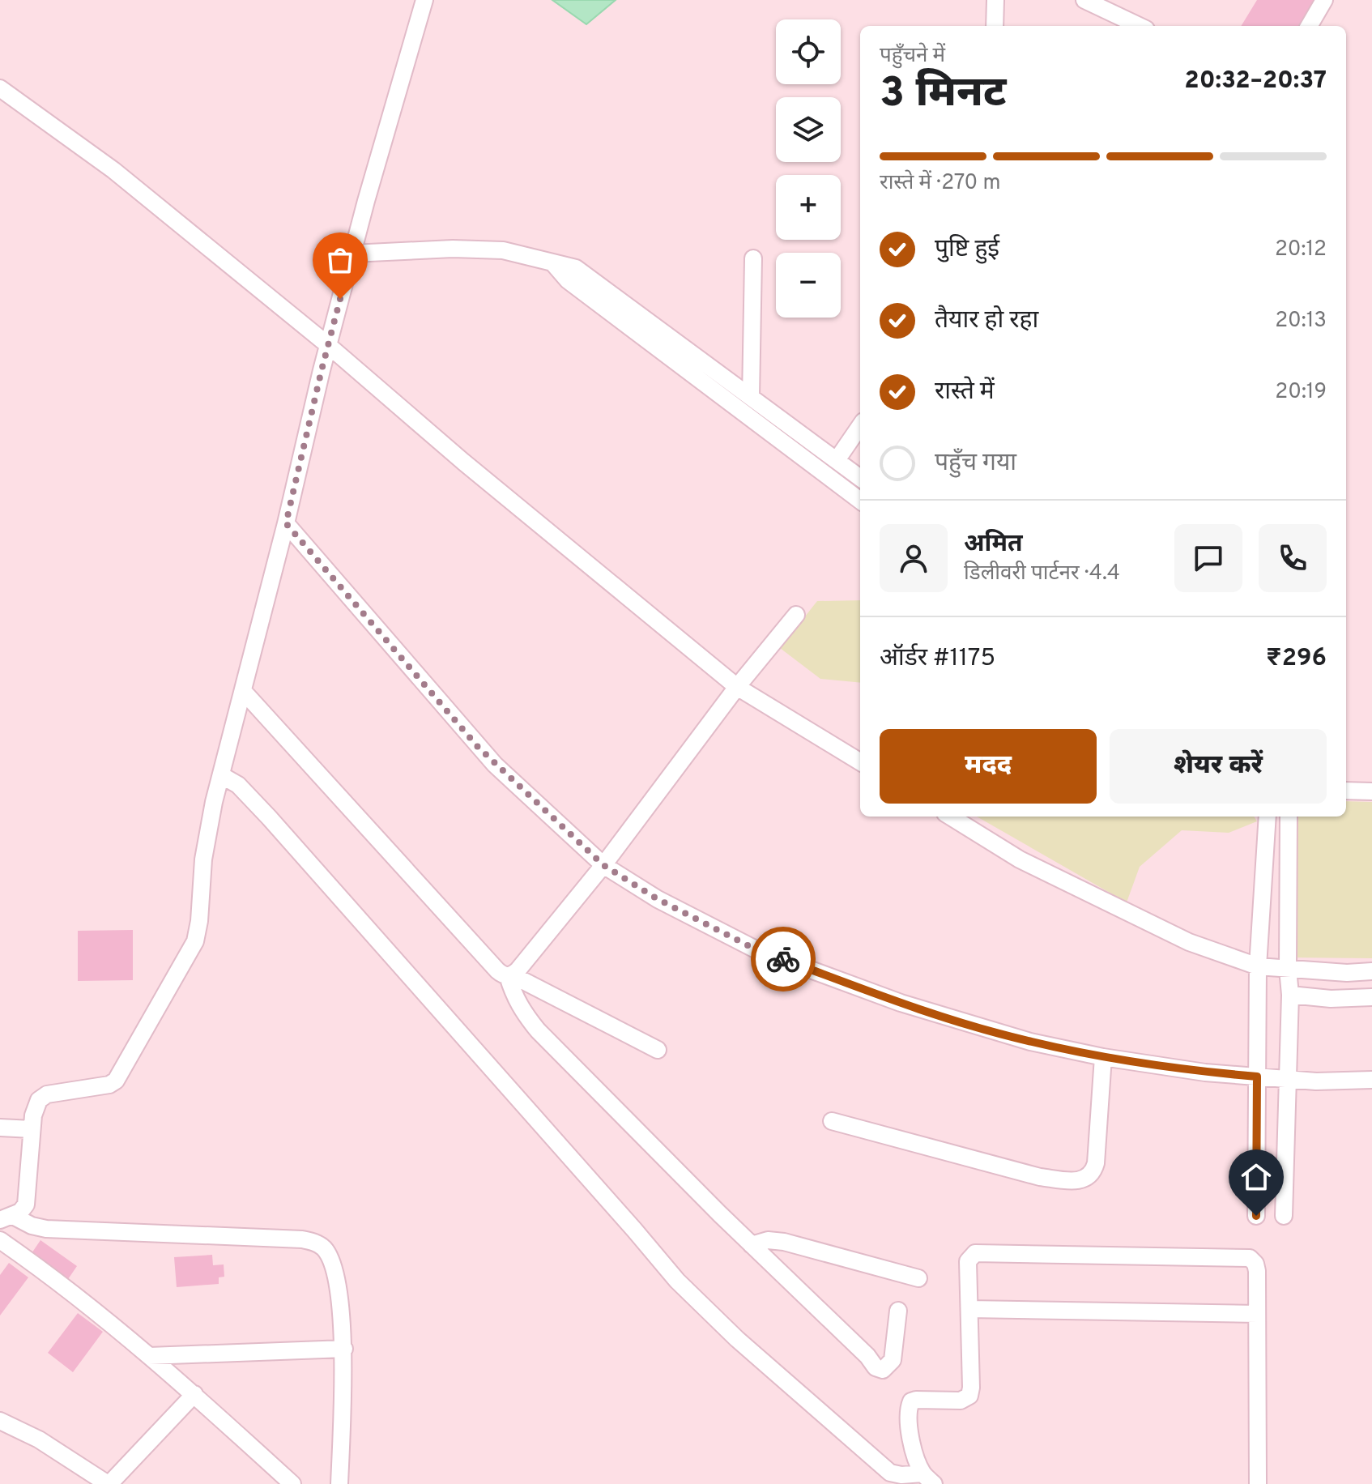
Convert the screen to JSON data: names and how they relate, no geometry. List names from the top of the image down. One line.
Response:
{"page":{"map_buttons":["+","−"],"heading":["3 मिनट","पहुँचने में","20:32–20:37"],"panel":["अमित","डिलीवरी पार्टनर · 4.4","ऑर्डर #1175","₹296"],"bar":"रास्ते में · 270 m","list":[["पुष्टि हुई","20:12"],["तैयार हो रहा","20:13"],["रास्ते में","20:19"],"पहुँच गया"],"buttons":["मदद","शेयर करें"]}}
